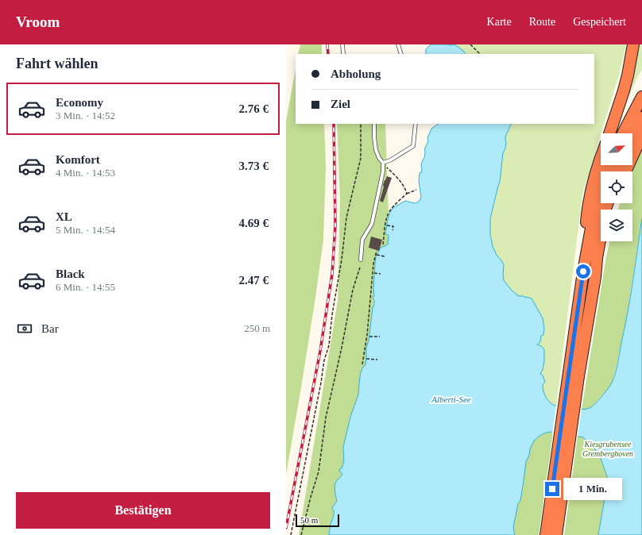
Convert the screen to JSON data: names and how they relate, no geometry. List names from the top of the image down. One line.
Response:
{"water":["Alberti-See"],"parks":["Kiesgrubensee Gremberghoven"],"scale_bar":"50 m","north":"top right","page":{"header":"Vroom","nav":["Karte","Route","Gespeichert"],"heading":"Fahrt wählen","banner":["Abholung","Ziel"],"list":[{"name":"Economy","note":"3 Min. · 14:52","value":"2.76 €"},{"name":"Komfort","note":"4 Min. · 14:53","value":"3.73 €"},{"name":"XL","note":"5 Min. · 14:54","value":"4.69 €"},{"name":"Black","note":"6 Min. · 14:55","value":"2.47 €"}],"pay":["Bar","250 m"],"bubble":"1 Min.","buttons":"Bestätigen","scale":"50 m"}}
